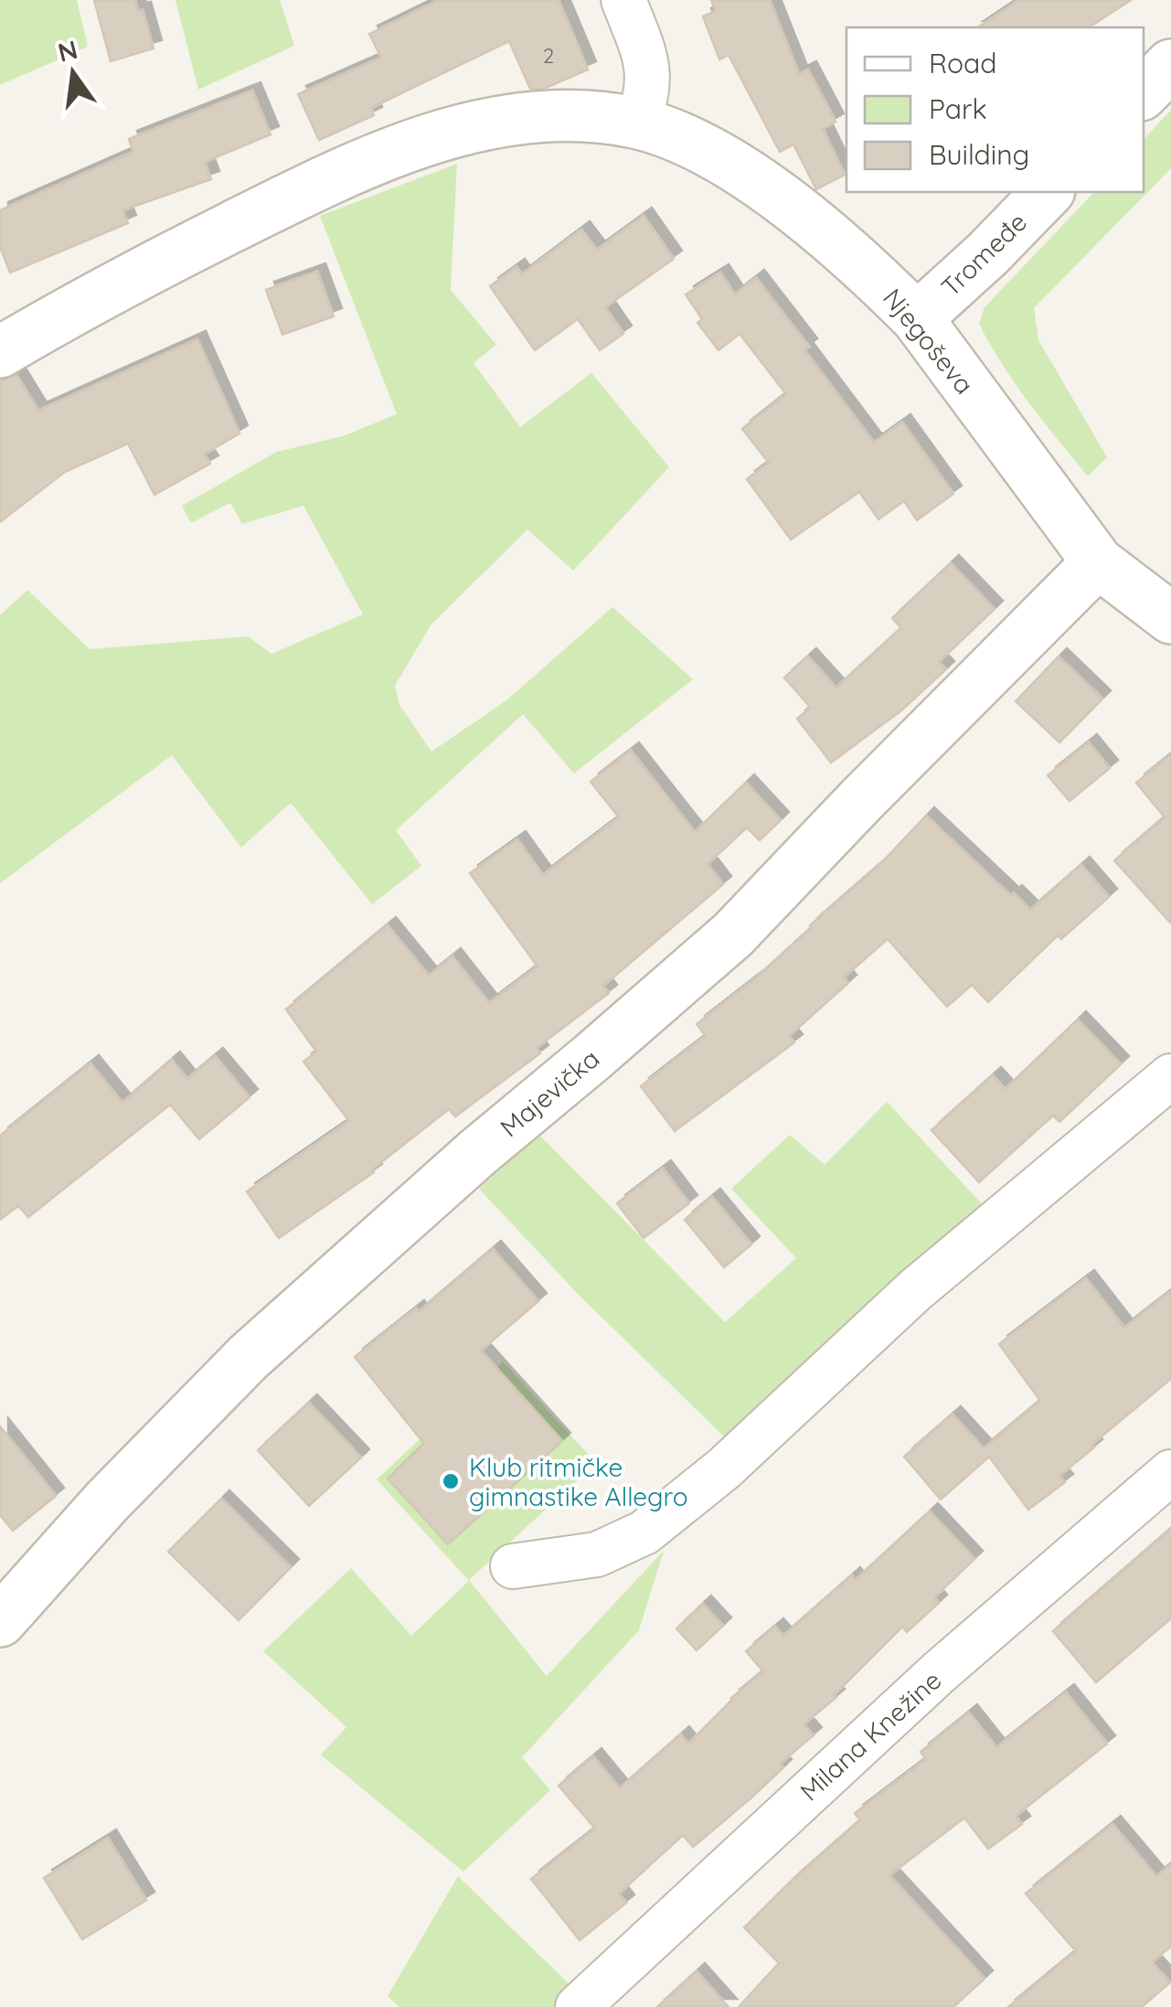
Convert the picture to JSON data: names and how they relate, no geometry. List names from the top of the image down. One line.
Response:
{"streets":{"street":["Tromeđe","Njegoševa","Majevička","Milana Knežine"]},"crossings":[["Tromeđe","Njegoševa"],["Njegoševa","Majevička"]],"places":["Klub ritmičke gimnastike Allegro"],"house_numbers":["2"],"legend":["Road","Park","Building"],"north":"top"}
